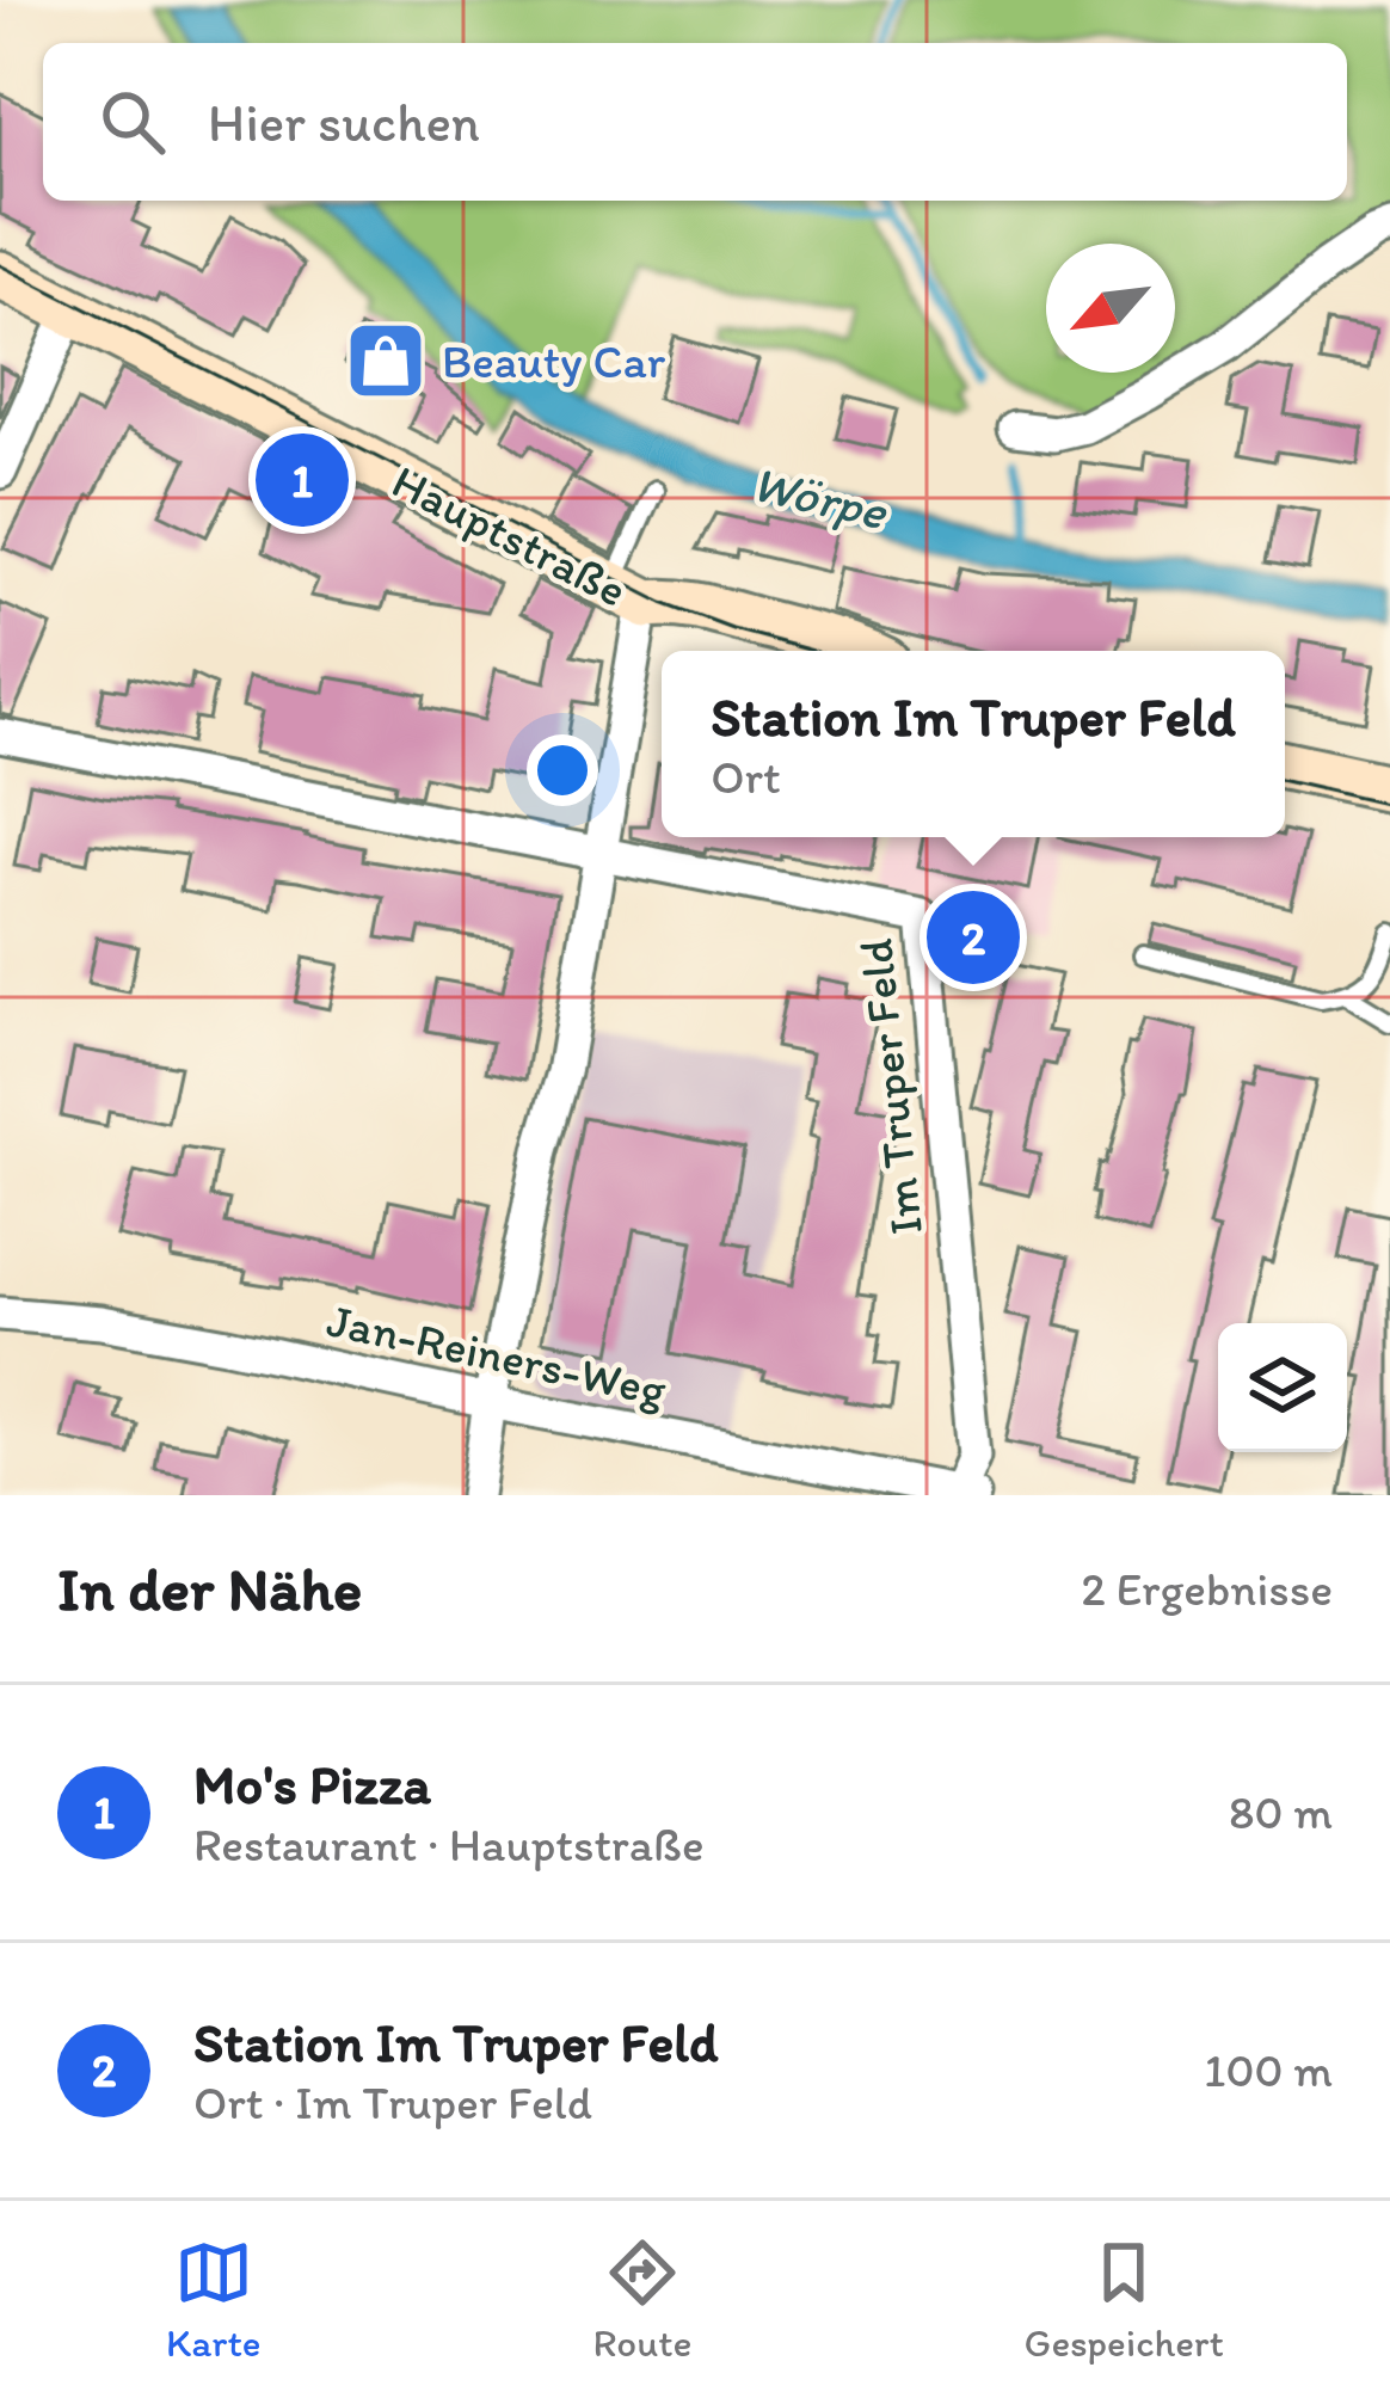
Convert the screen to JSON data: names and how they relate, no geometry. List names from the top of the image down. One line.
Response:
{"streets":{"street":["Hauptstraße","Im Truper Feld","Jan-Reiners-Weg"]},"crossings":[["Im Truper Feld","Jan-Reiners-Weg"]],"water":["Wörpe"],"places":{"shop":["Beauty Car"]},"north":"bottom left","page":{"search":"Hier suchen","pins":["1","2"],"popup":["Station Im Truper Feld","Ort"],"heading":["In der Nähe","2 Ergebnisse"],"list":[{"mark":"1","name":"Mo's Pizza","note":"Restaurant · Hauptstraße","value":"80 m"},{"mark":"2","name":"Station Im Truper Feld","note":"Ort · Im Truper Feld","value":"100 m"}],"nav":["Karte","Route","Gespeichert"]}}
